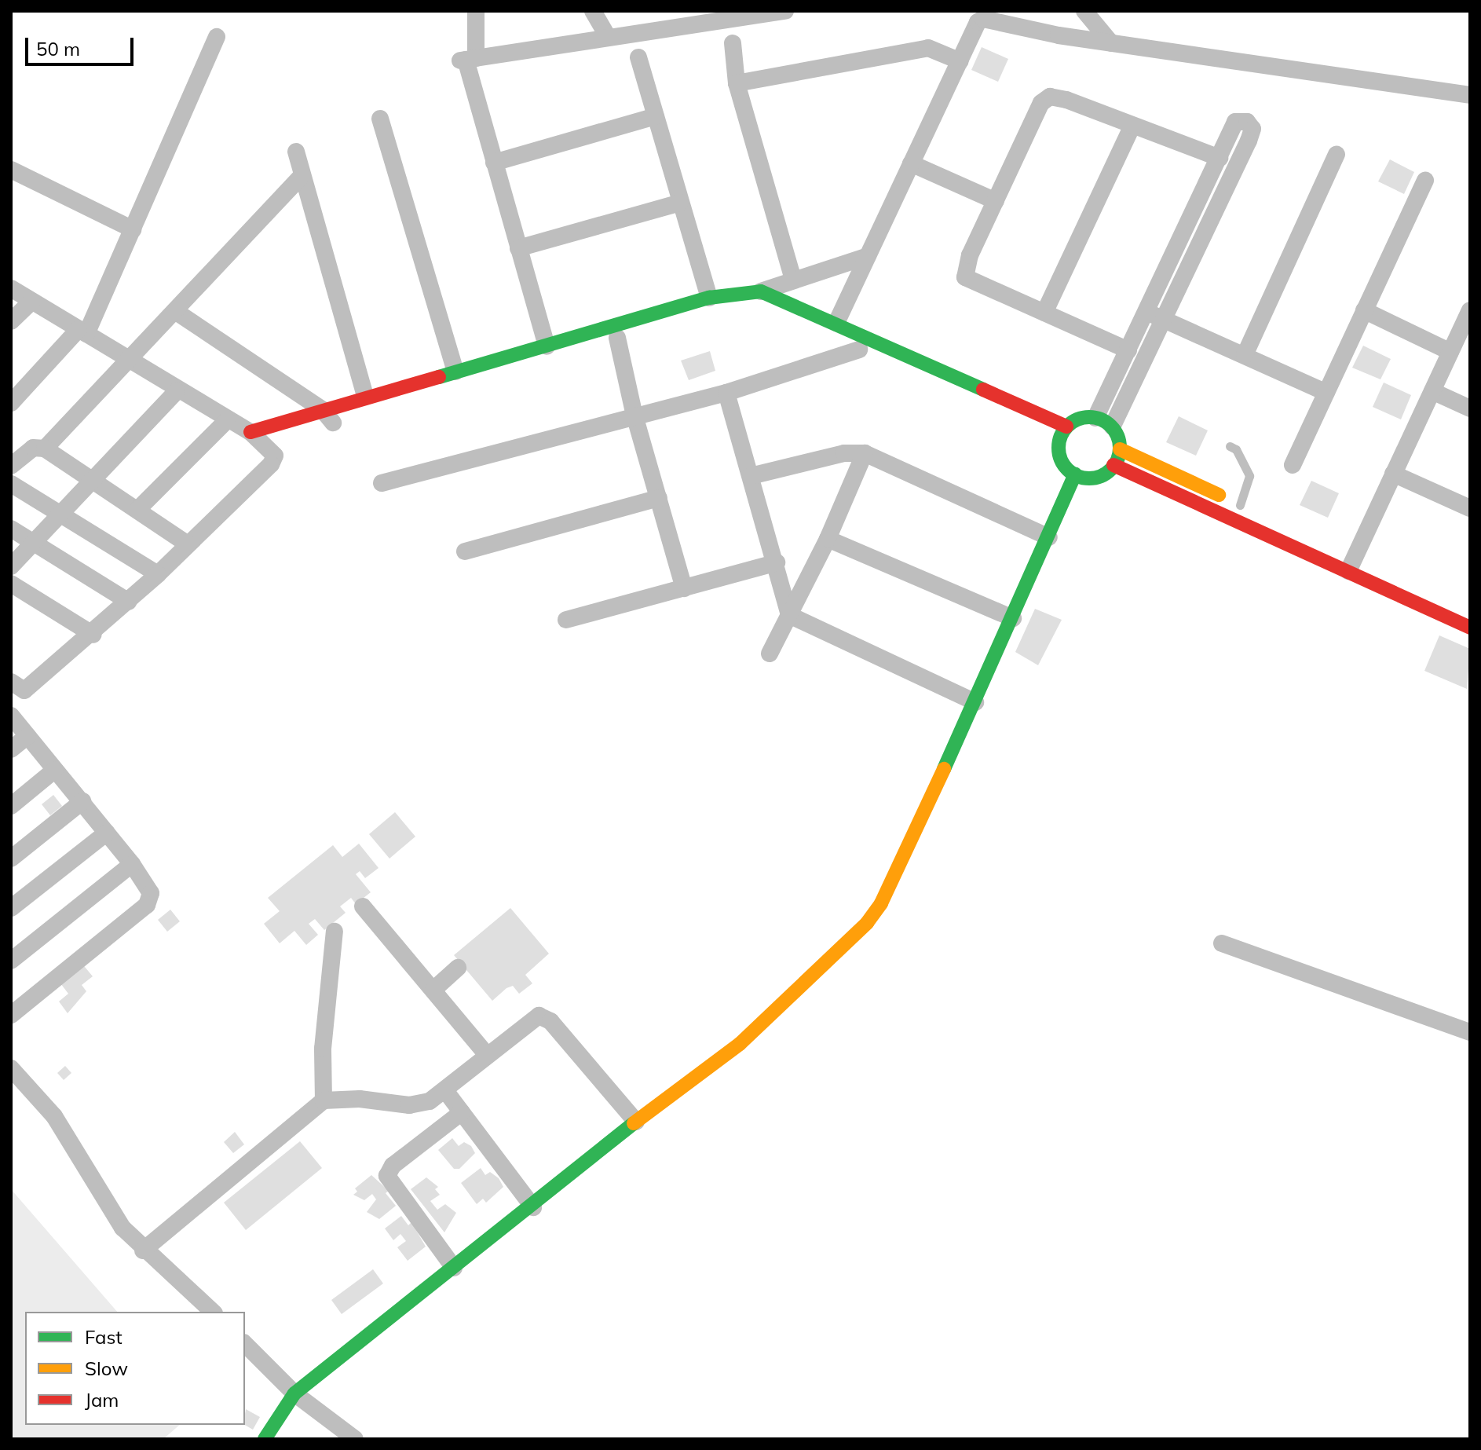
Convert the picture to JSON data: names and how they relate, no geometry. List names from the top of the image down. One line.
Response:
{"legend":["Fast","Slow","Jam"],"scale_bar":"50 m"}
